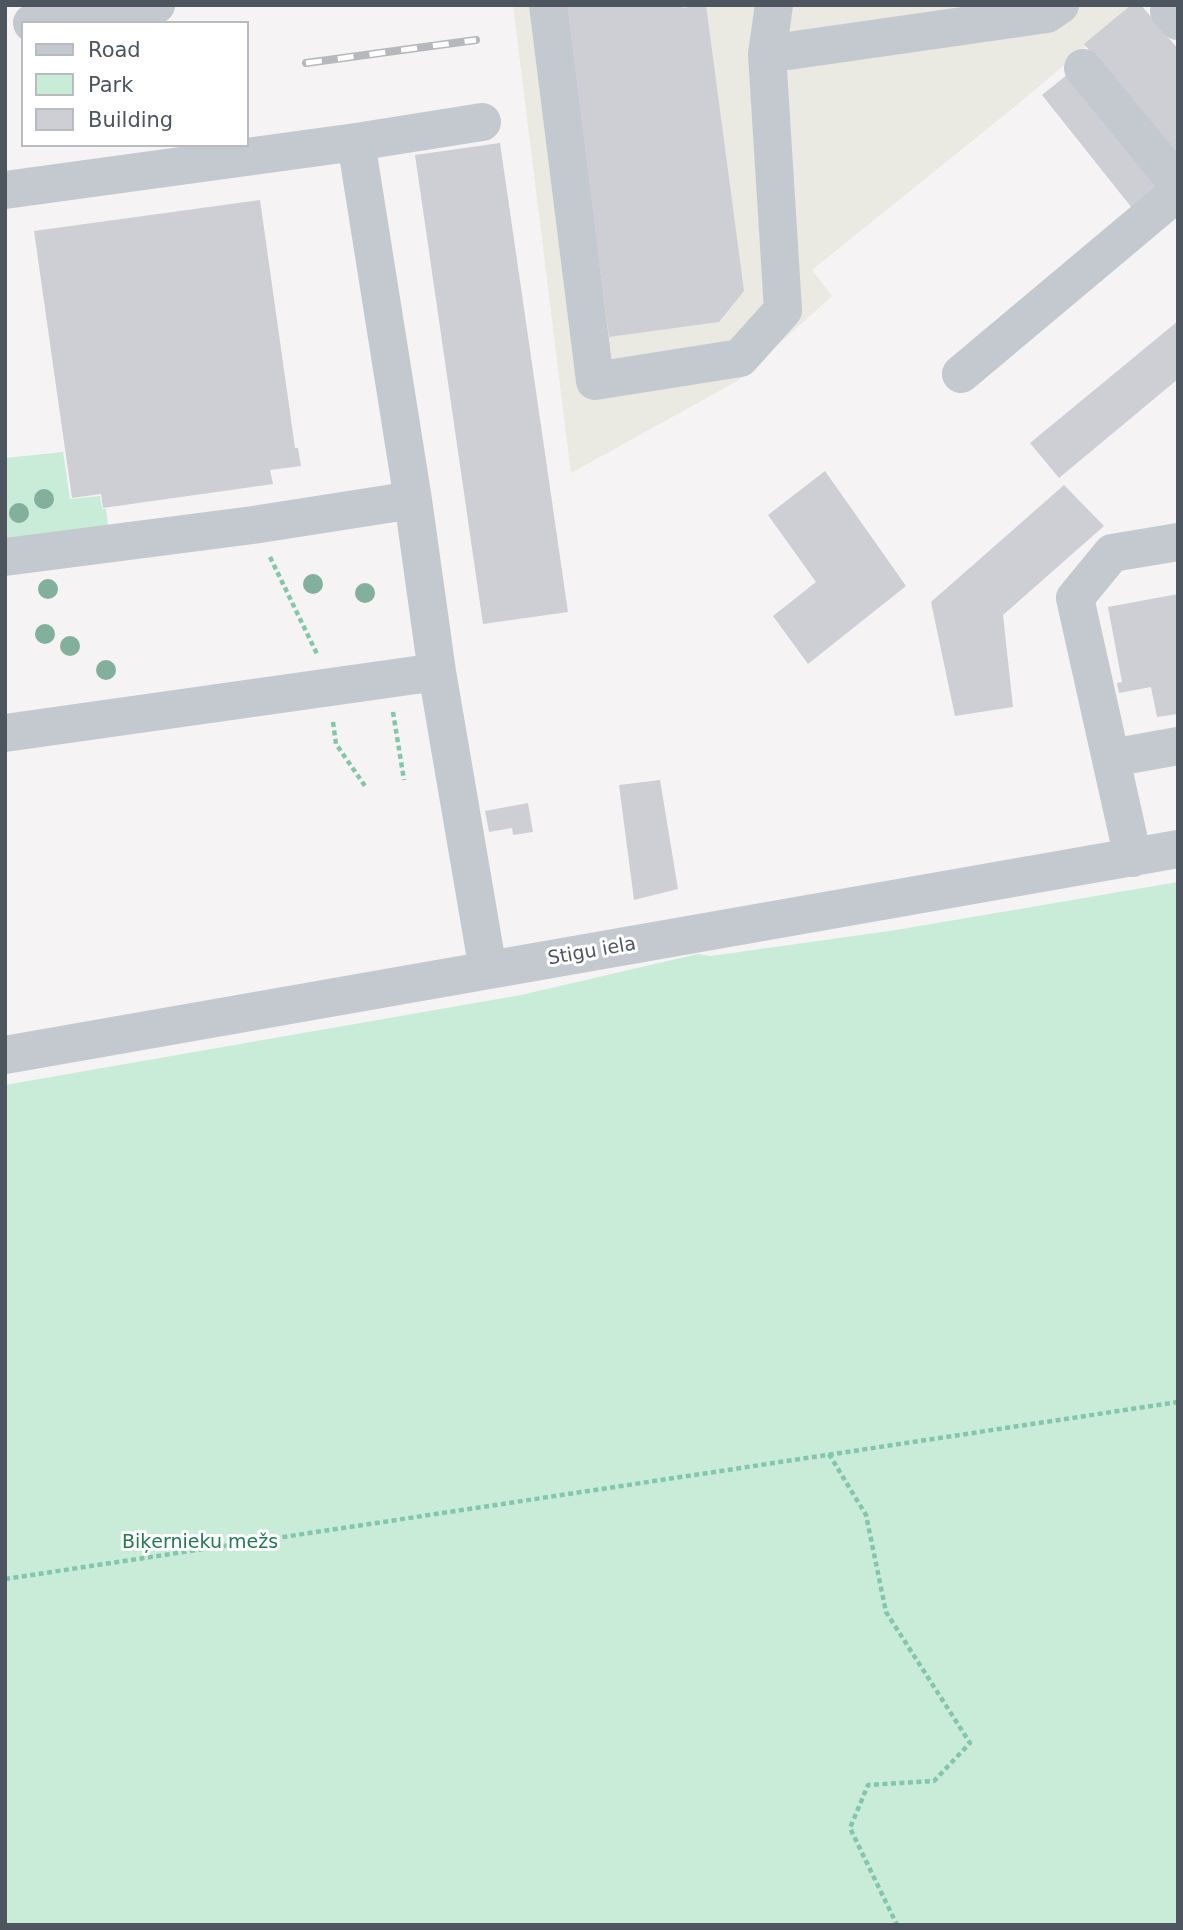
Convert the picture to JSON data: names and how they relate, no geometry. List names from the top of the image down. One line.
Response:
{"streets":{"street":["Stigu iela"]},"parks":["Biķernieku mežs"],"legend":["Road","Park","Building"]}
